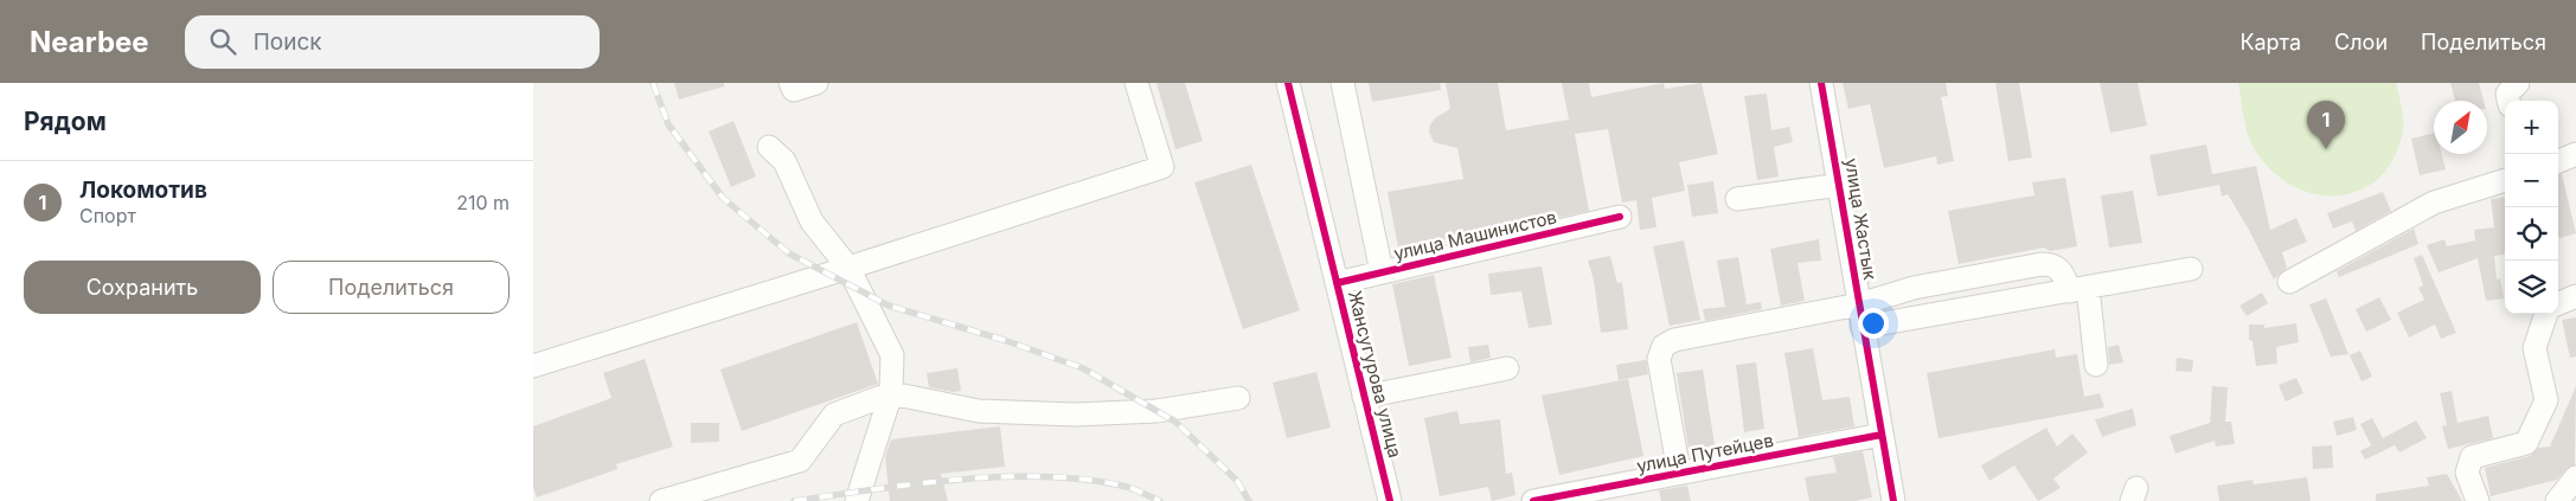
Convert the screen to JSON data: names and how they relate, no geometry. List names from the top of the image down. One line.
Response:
{"streets":{"street":["улица Жастык","улица Машинистов","Жансугурова улица","улица Путейцев"]},"crossings":[["улица Жастык","улица Путейцев"],["улица Машинистов","Жансугурова улица"]],"north":"top right","page":{"header":"Nearbee","search":"Поиск","nav":["Карта","Слои","Поделиться"],"heading":"Рядом","map_buttons":["+","−"],"pins":"1","list":[{"mark":"1","name":"Локомотив","note":"Спорт","value":"210 m"}],"buttons":["Сохранить","Поделиться"]}}
